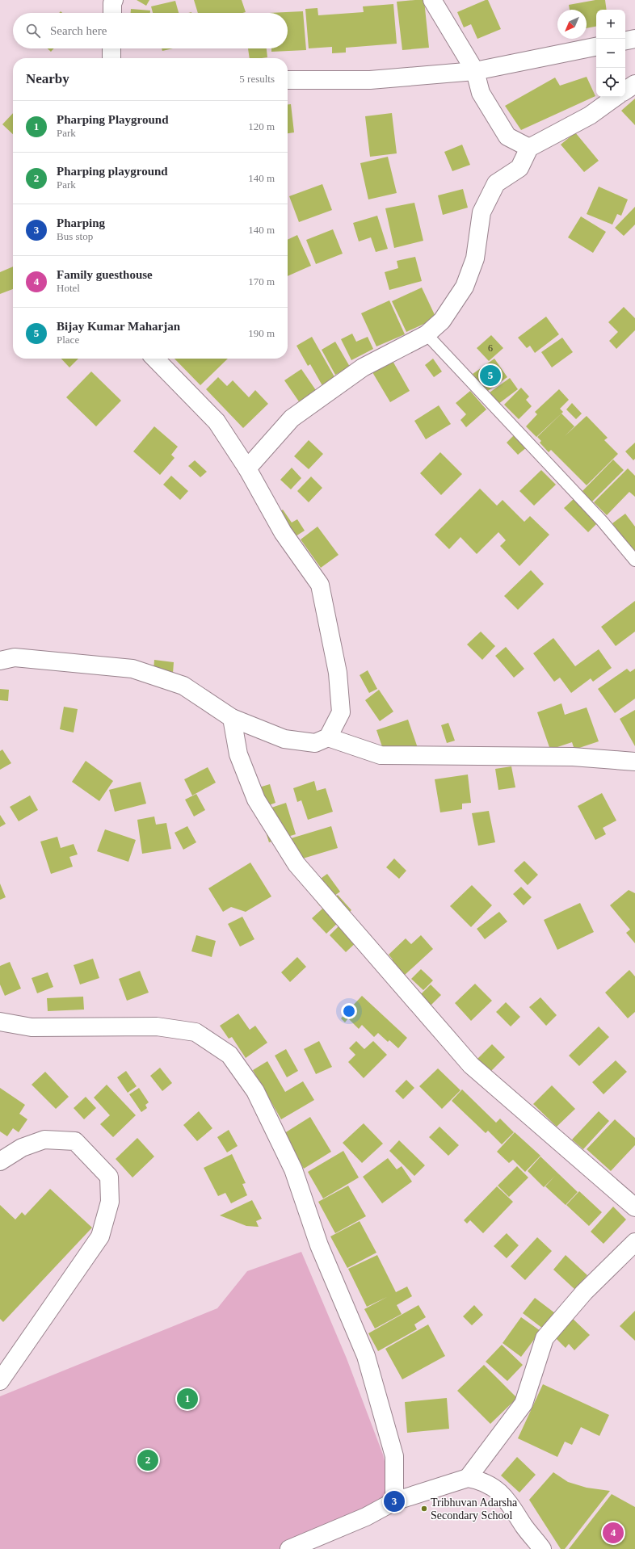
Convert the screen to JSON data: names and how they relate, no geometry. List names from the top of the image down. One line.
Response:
{"places":["Tribhuvan Adarsha Secondary School"],"house_numbers":["6"],"north":"bottom left","page":{"map_buttons":["+","−"],"search":"Search here","heading":["Nearby","5 results"],"list":[{"mark":"1","name":"Pharping Playground","note":"Park","value":"120 m"},{"mark":"2","name":"Pharping playground","note":"Park","value":"140 m"},{"mark":"3","name":"Pharping","note":"Bus stop","value":"140 m"},{"mark":"4","name":"Family guesthouse","note":"Hotel","value":"170 m"},{"mark":"5","name":"Bijay Kumar Maharjan","note":"Place","value":"190 m"}],"pins":["5","1","2","3","4"]}}
